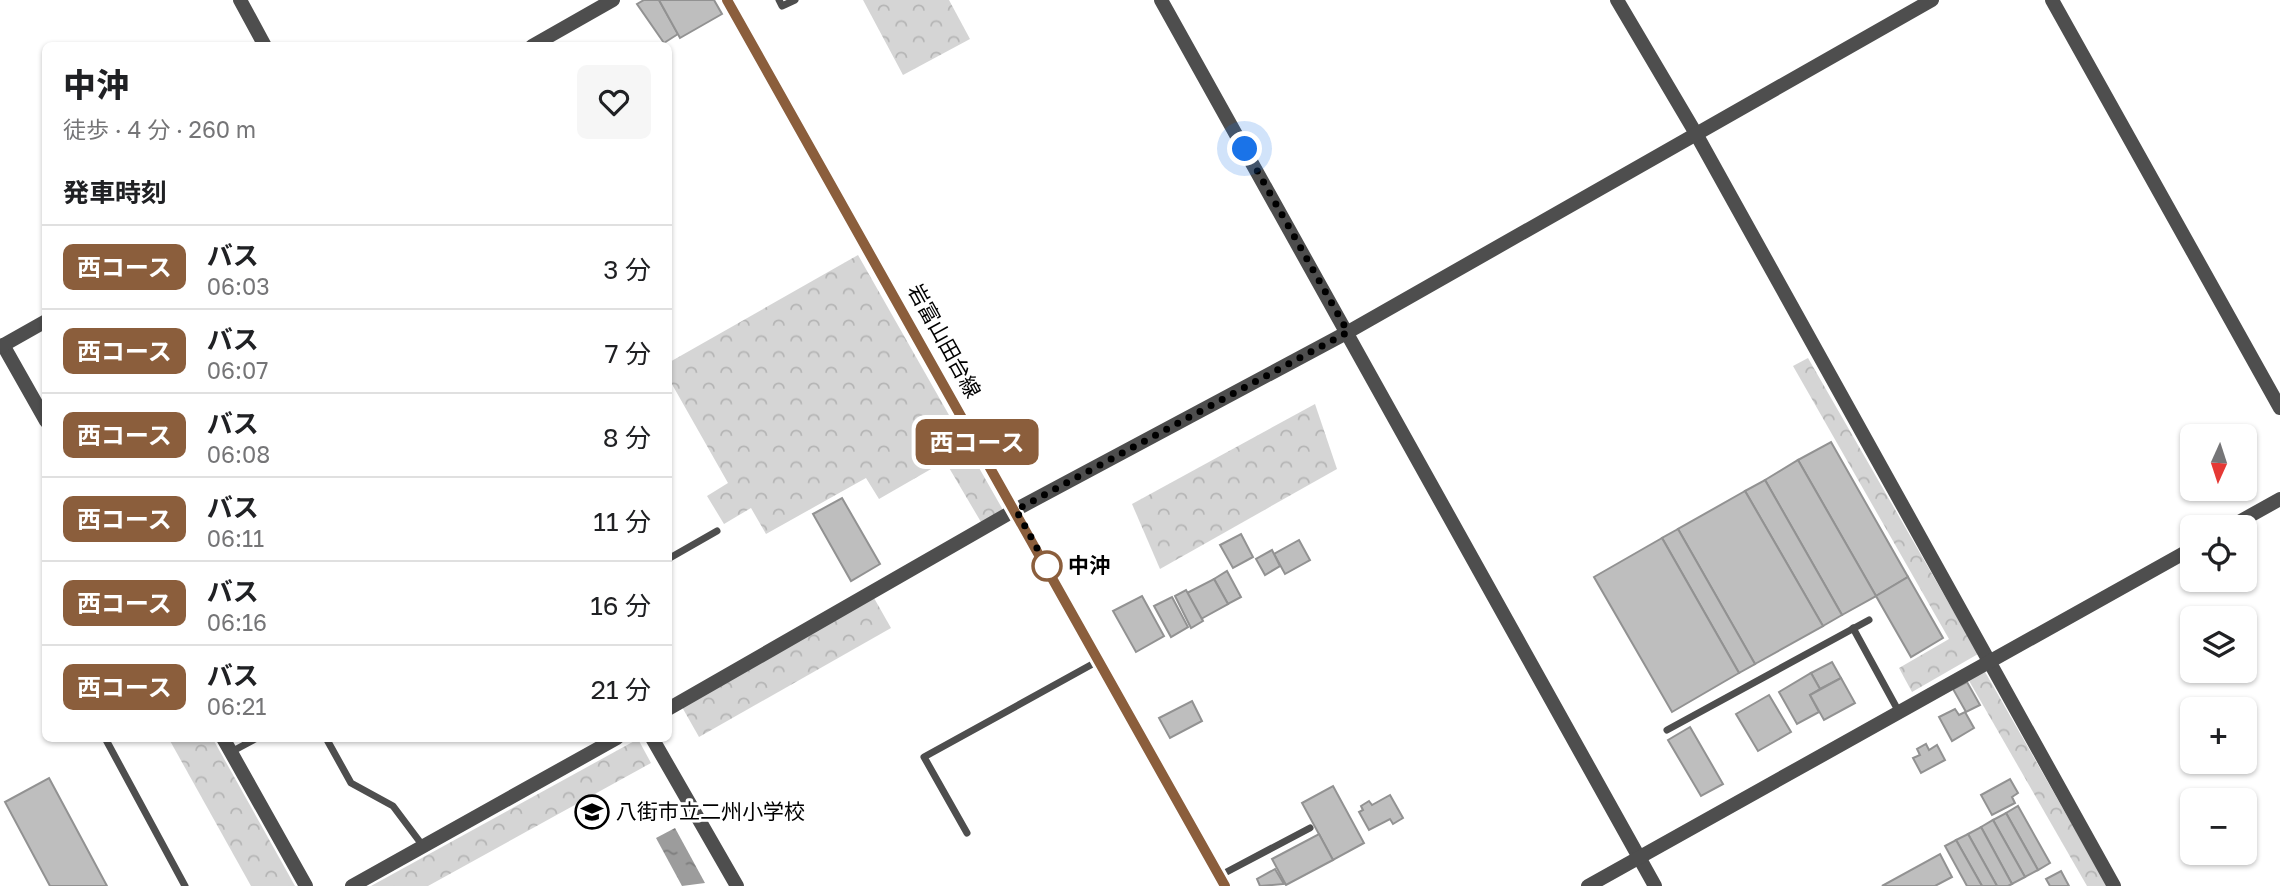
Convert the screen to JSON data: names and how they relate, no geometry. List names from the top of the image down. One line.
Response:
{"streets":{"main road":["岩富山田台線"]},"places":{"other":["中沖"],"school or university":["八街市立二州小学校"]},"lines":["bus line 西コース"],"north":"bottom","page":{"on_map":"西コース","heading":[["中沖","徒歩 · 4 分 · 260 m"],"発車時刻"],"list":[{"mark":"西コース","name":"バス","note":"06:03","value":"3 分"},{"mark":"西コース","name":"バス","note":"06:07","value":"7 分"},{"mark":"西コース","name":"バス","note":"06:08","value":"8 分"},{"mark":"西コース","name":"バス","note":"06:11","value":"11 分"},{"mark":"西コース","name":"バス","note":"06:16","value":"16 分"},{"mark":"西コース","name":"バス","note":"06:21","value":"21 分"}],"map_buttons":["+","−"]}}
